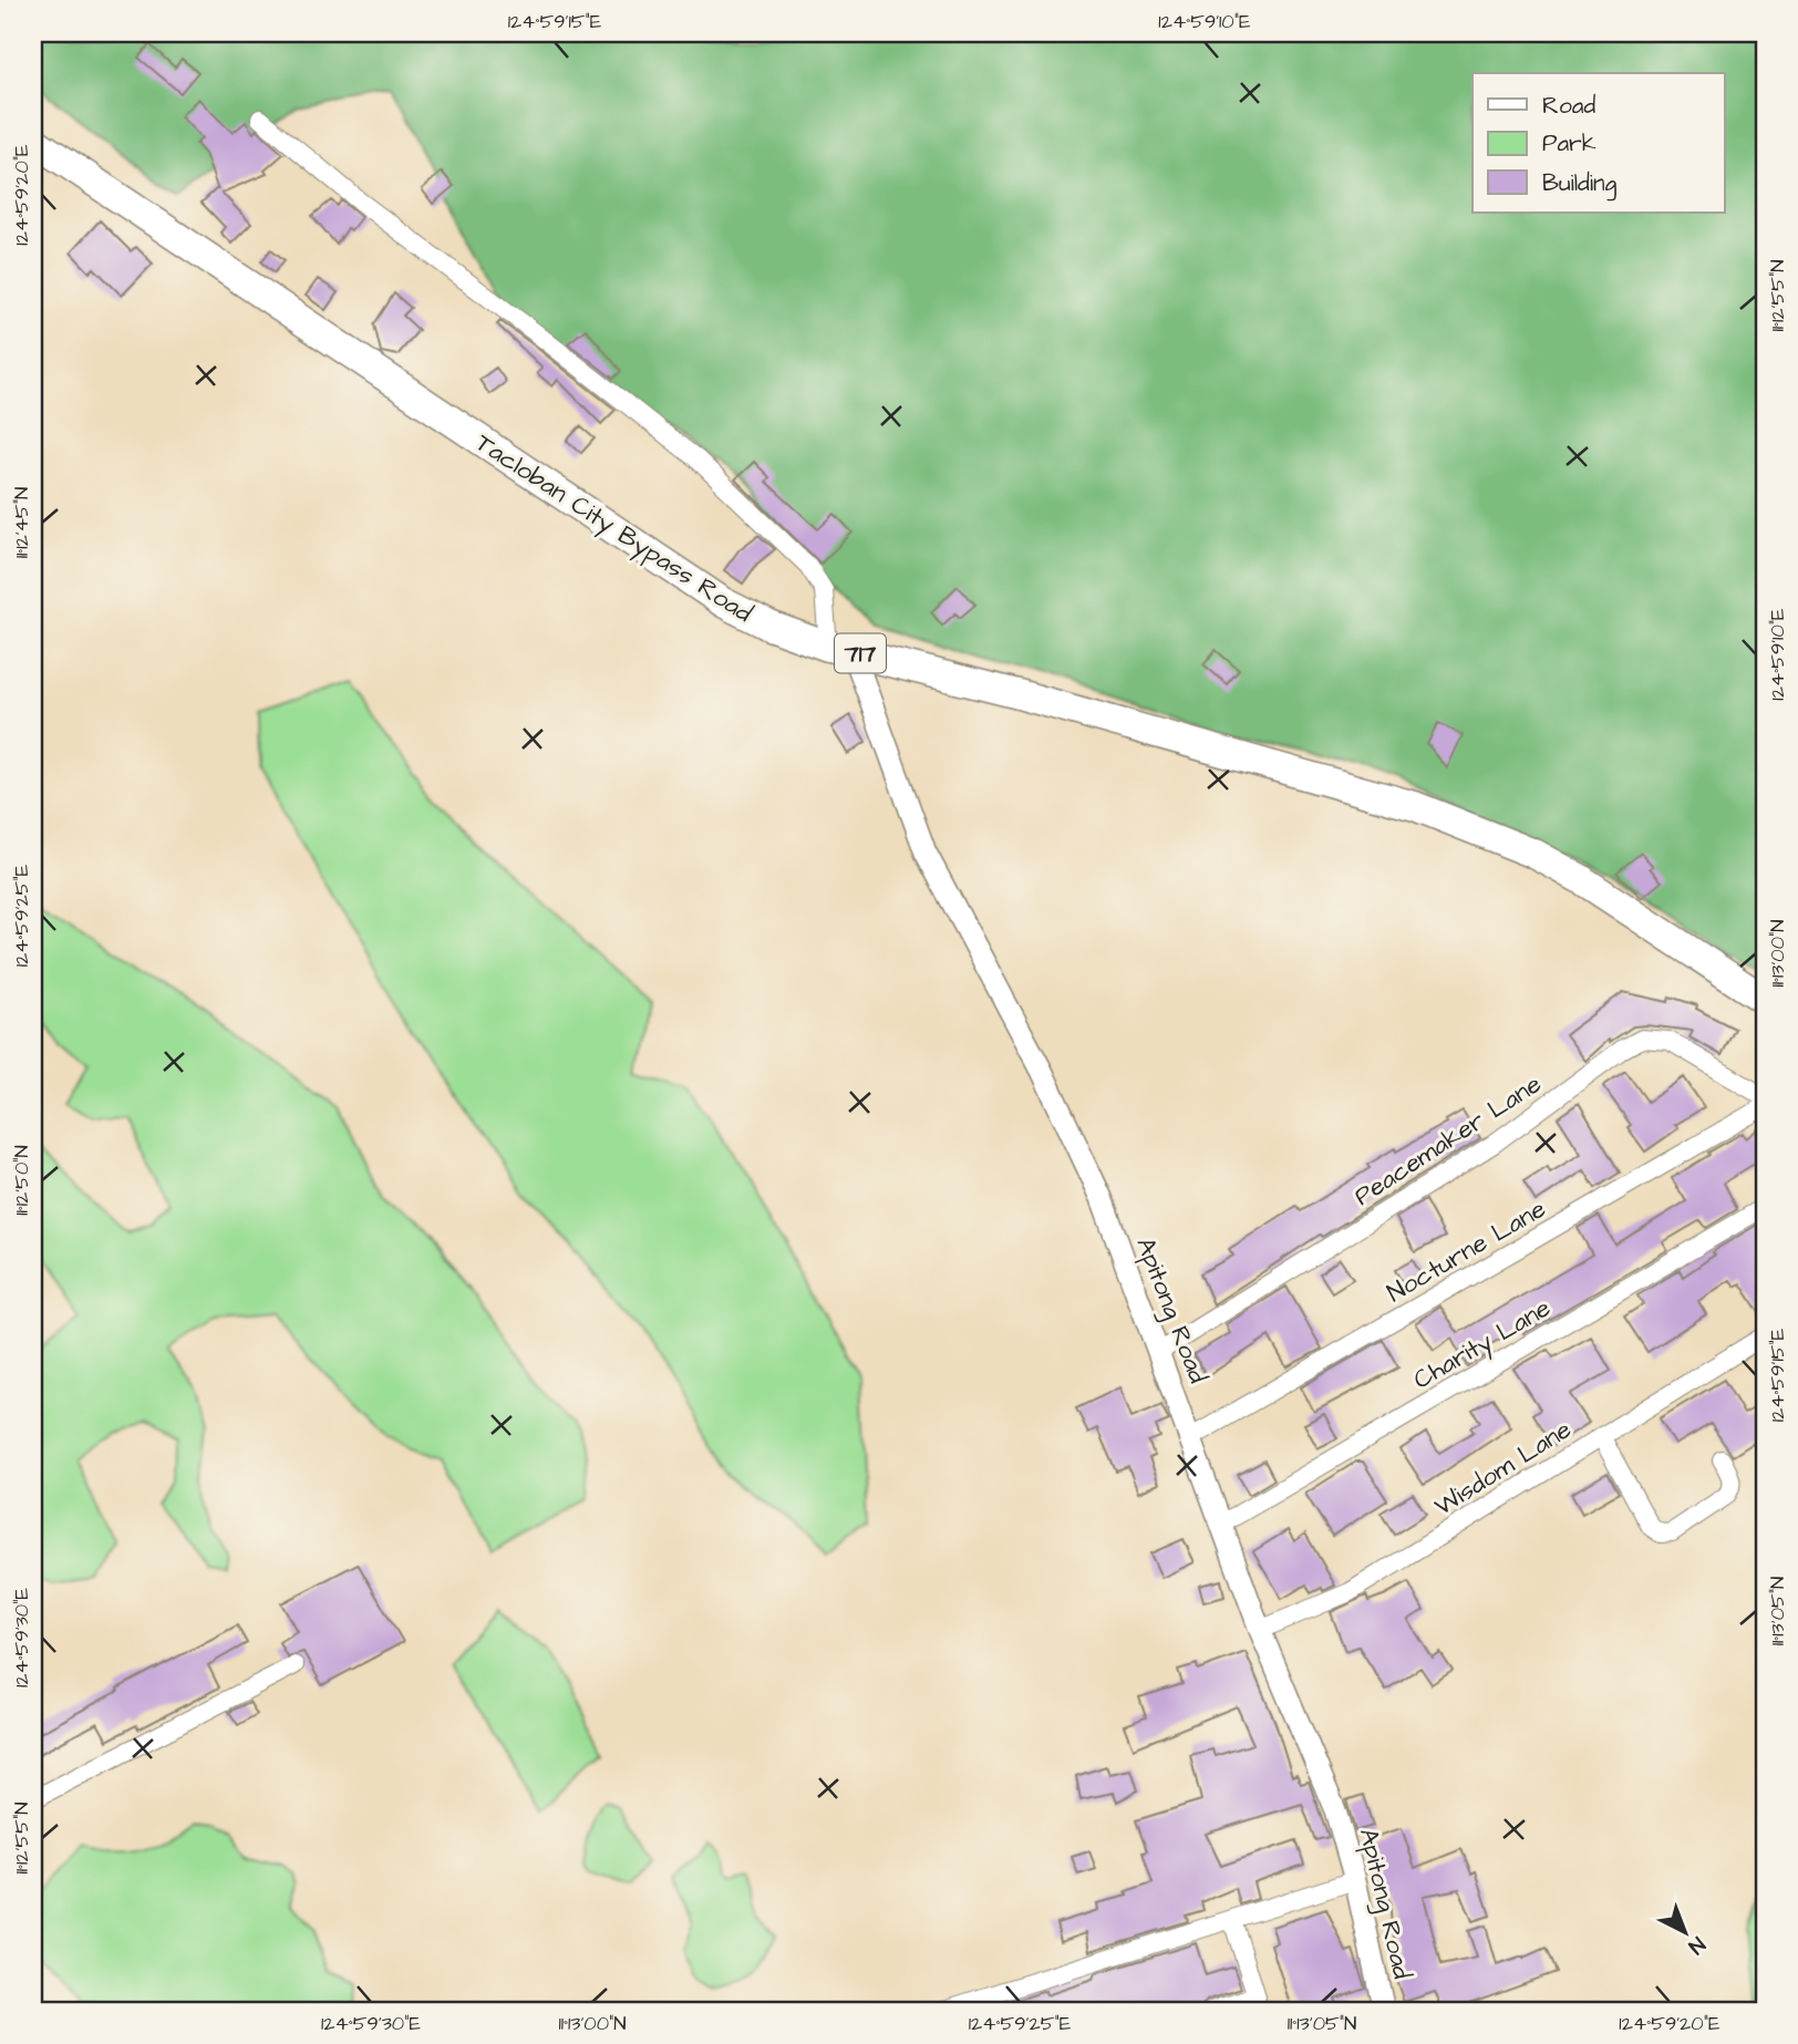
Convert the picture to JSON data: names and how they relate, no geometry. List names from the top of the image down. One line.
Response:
{"streets":{"highway":["Tacloban City Bypass Road","717"],"street":["Peacemaker Lane","Nocturne Lane","Apitong Road","Charity Lane","Wisdom Lane"]},"crossings":[["Tacloban City Bypass Road","Apitong Road"],["Peacemaker Lane","Apitong Road"],["Nocturne Lane","Apitong Road"],["Apitong Road","Charity Lane"],["Apitong Road","Wisdom Lane"]],"legend":["Road","Park","Building"],"north":"bottom right","coordinates":["124°59'15\"E","124°59'10\"E","124°59'20\"E","11°12'55\"N","11°12'45\"N","124°59'25\"E","11°13'00\"N","11°12'50\"N","11°13'05\"N","124°59'30\"E"]}
